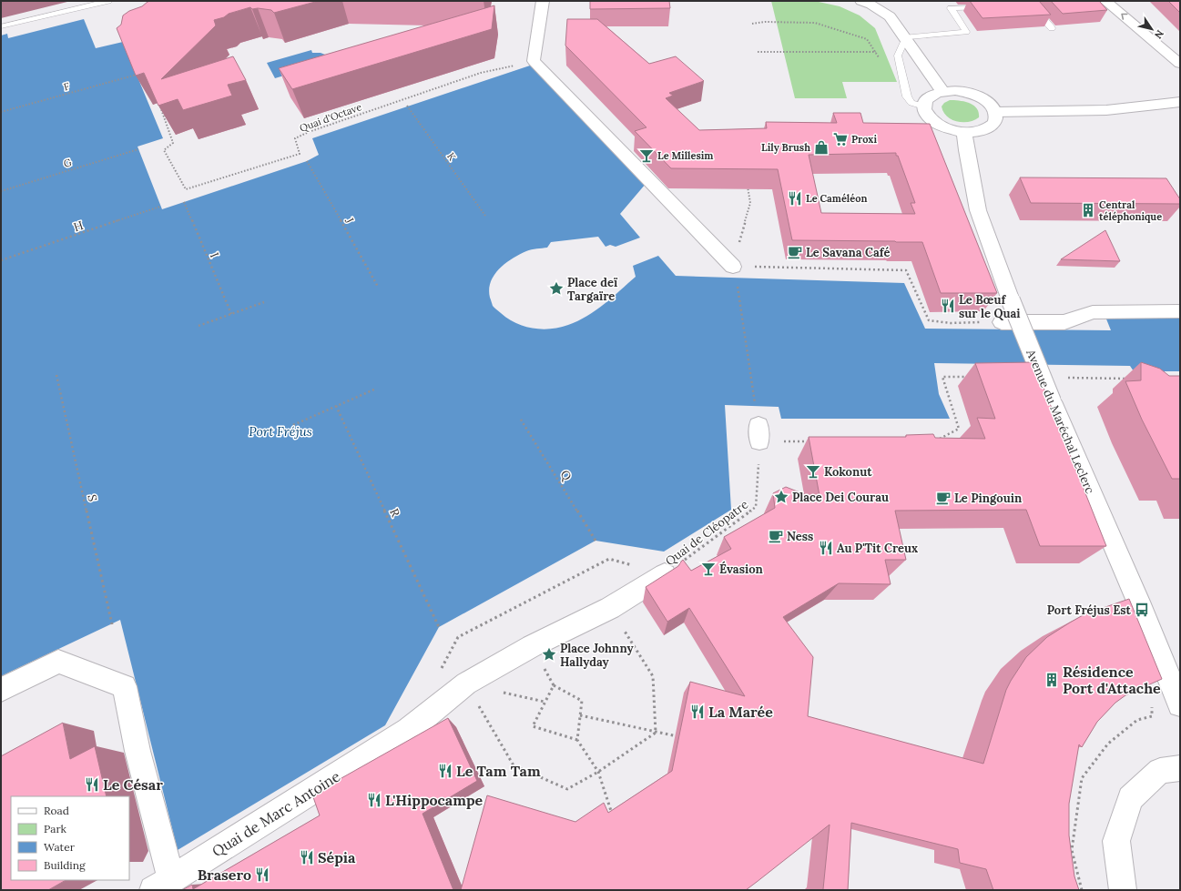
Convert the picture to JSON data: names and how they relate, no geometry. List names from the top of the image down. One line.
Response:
{"streets":{"street":["Avenue du Maréchal Leclerc","Quai de Marc Antoine"],"path":["F","Quai d'Octave","K","G","J","H","I","Q","S","R","Quai de Cléopatre"]},"crossings":[["Quai de Cléopatre","Quai de Marc Antoine"]],"water":["Port Fréjus"],"places":{"supermarket":["Proxi"],"shop":["Lily Brush"],"bar":["Le Millesim","Kokonut","Évasion"],"restaurant":["Le Caméléon","Le Bœuf sur le Quai","Au P'Tit Creux","La Marée","Le Tam Tam","Le César","L'Hippocampe","Sépia","Brasero"],"building":["Central téléphonique","Résidence Port d'Attache"],"cafe":["Le Savana Café","Le Pingouin","Ness"],"place":["Place deï Targaïre","Place Dei Courau","Place Johnny Hallyday"],"bus stop":["Port Fréjus Est"]},"legend":["Road","Park","Water","Building"],"north":"bottom right"}
